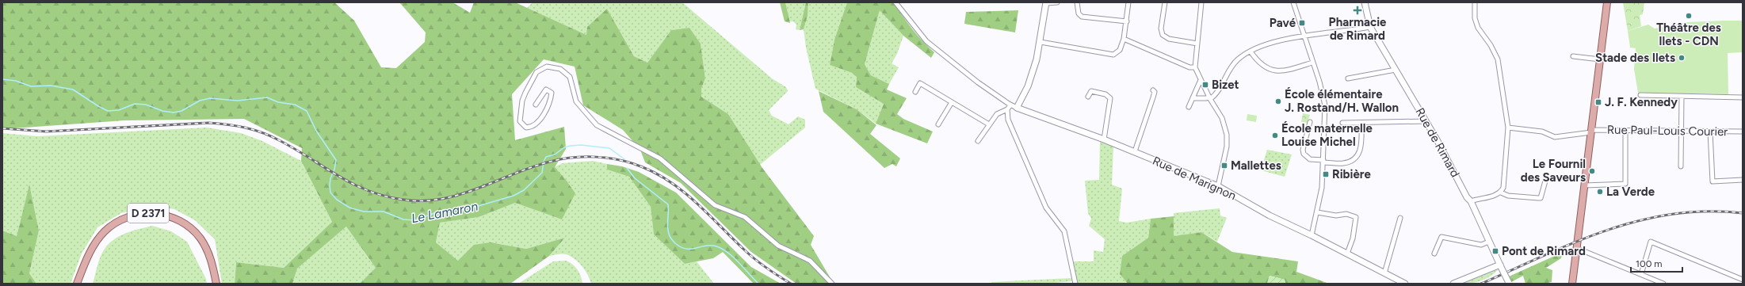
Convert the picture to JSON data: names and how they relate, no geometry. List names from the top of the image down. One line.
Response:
{"streets":{"main road":["D 2371"],"street":["Rue Paul-Louis Courier","Rue de Rimard","Rue de Marignon"]},"water":["Le Lamaron"],"places":{"health":["Pharmacie de Rimard"],"other":["Théâtre des Ilets - CDN","Stade des Ilets","École élémentaire J. Rostand/H. Wallon","École maternelle Louise Michel","Le Fournil des Saveurs","La Verde"],"transit":["Pavé","Bizet","J. F. Kennedy","Mallettes","Ribière","Pont de Rimard"]},"scale_bar":"100 m"}
